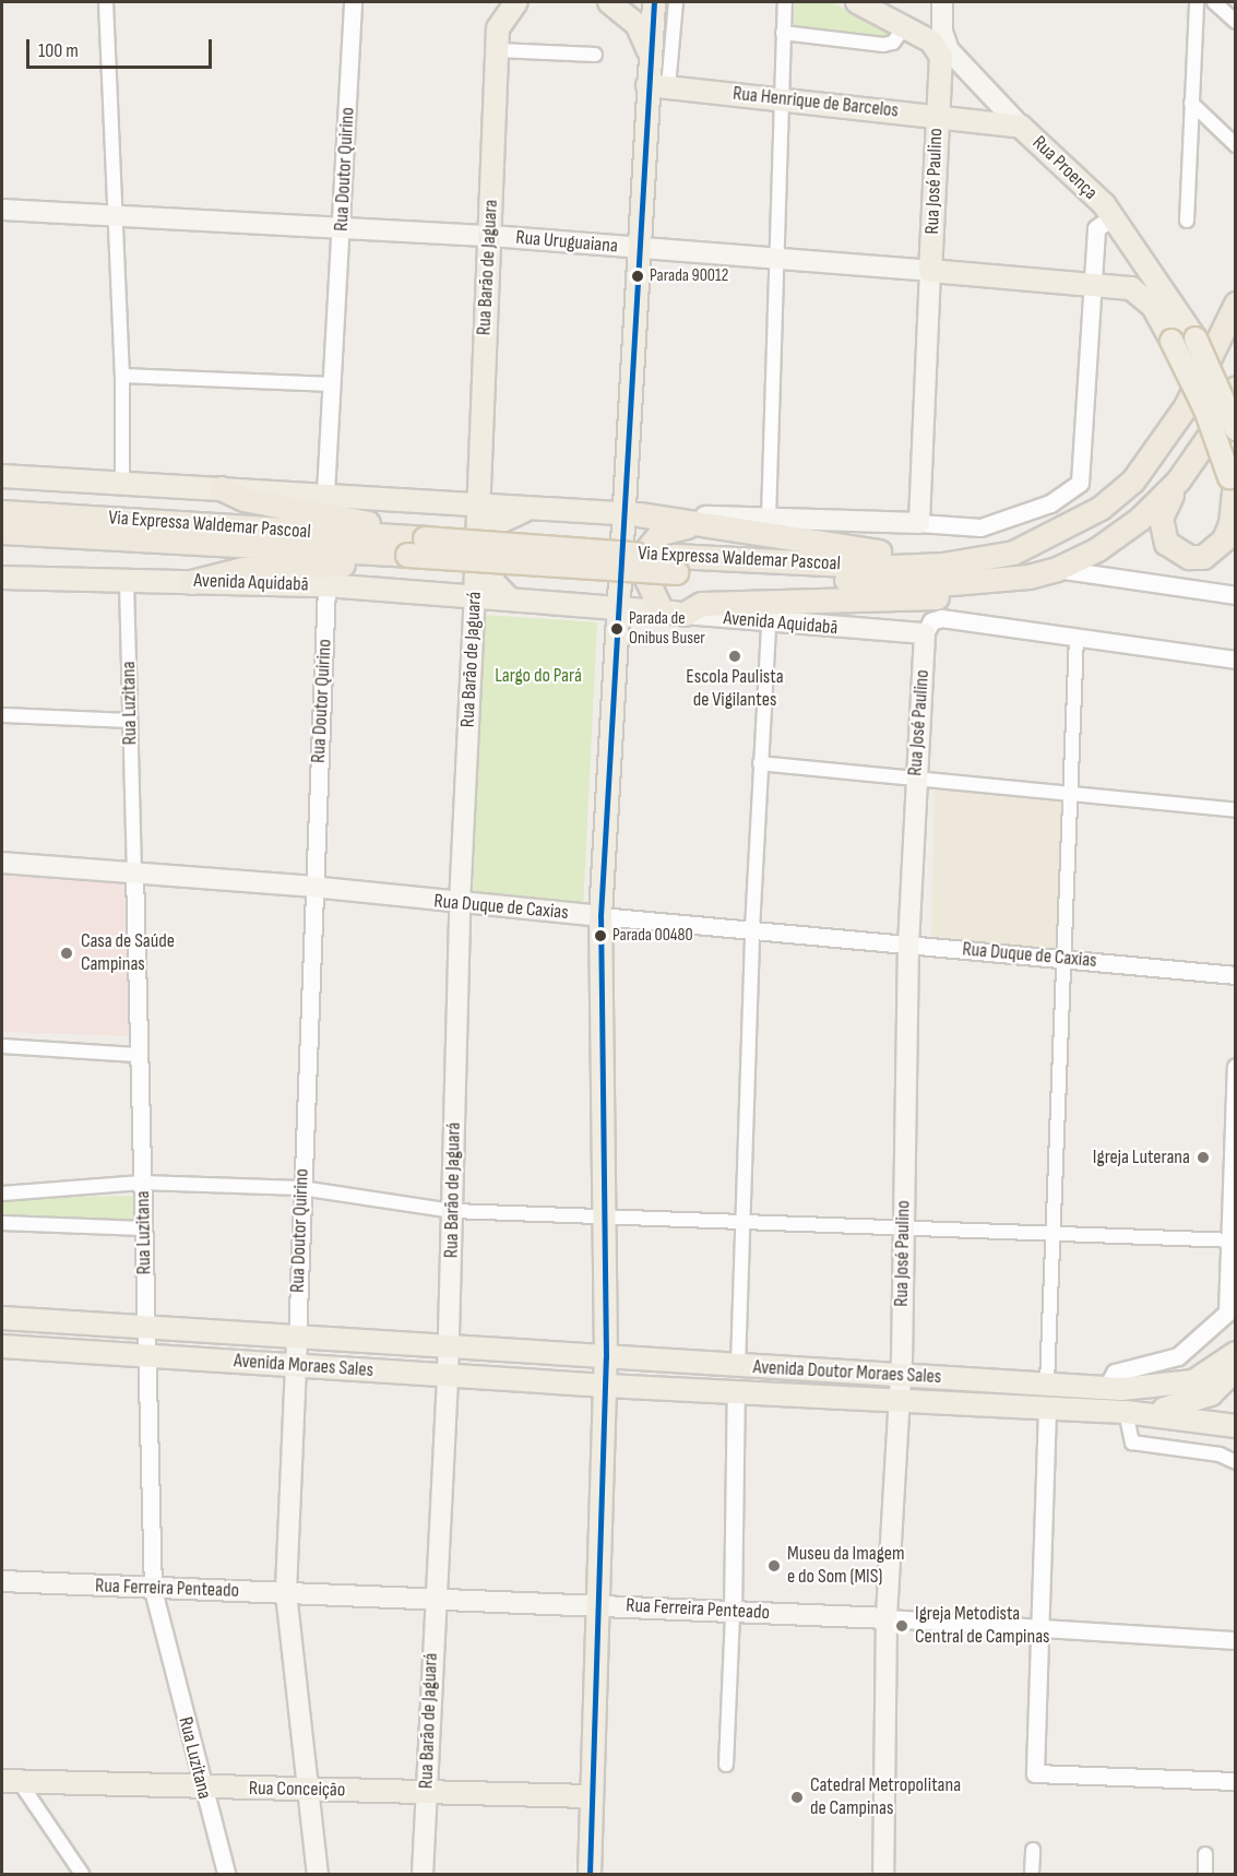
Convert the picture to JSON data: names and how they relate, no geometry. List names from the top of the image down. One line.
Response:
{"streets":{"highway":["Via Expressa Waldemar Pascoal"],"main road":["Rua Henrique de Barcelos","Rua Proença","Rua Doutor Quirino","Rua José Paulino","Rua Uruguaiana","Rua Barão de Jaguara","Avenida Aquidabã","Rua Barão de Jaguará","Rua Duque de Caxias","Avenida Moraes Sales","Avenida Doutor Moraes Sales","Rua Ferreira Penteado","Rua Conceição"],"street":["Rua Luzitana"]},"crossings":[["Rua Henrique de Barcelos","Rua Proença"],["Rua Henrique de Barcelos","Rua José Paulino"],["Rua Doutor Quirino","Rua Uruguaiana"],["Rua Doutor Quirino","Avenida Aquidabã"],["Rua Doutor Quirino","Rua Duque de Caxias"],["Rua Doutor Quirino","Avenida Moraes Sales"],["Rua Doutor Quirino","Rua Ferreira Penteado"],["Rua Doutor Quirino","Rua Conceição"],["Rua José Paulino","Rua Uruguaiana"],["Rua José Paulino","Avenida Aquidabã"],["Rua José Paulino","Rua Duque de Caxias"],["Rua José Paulino","Avenida Doutor Moraes Sales"],["Rua José Paulino","Rua Ferreira Penteado"],["Rua Uruguaiana","Rua Barão de Jaguara"],["Rua Barão de Jaguara","Rua Barão de Jaguará"],["Avenida Aquidabã","Rua Barão de Jaguará"],["Avenida Aquidabã","Rua Luzitana"],["Rua Barão de Jaguará","Rua Duque de Caxias"],["Rua Barão de Jaguará","Avenida Moraes Sales"],["Rua Barão de Jaguará","Avenida Doutor Moraes Sales"],["Rua Barão de Jaguará","Rua Ferreira Penteado"],["Rua Barão de Jaguará","Rua Conceição"],["Rua Luzitana","Rua Duque de Caxias"],["Rua Luzitana","Avenida Moraes Sales"],["Rua Luzitana","Rua Ferreira Penteado"],["Rua Luzitana","Rua Conceição"],["Avenida Moraes Sales","Avenida Doutor Moraes Sales"]],"parks":["Largo do Pará"],"places":["Parada 90012","Parada de Onibus Buser","Escola Paulista de Vigilantes","Parada 00480","Casa de Saúde Campinas","Igreja Luterana","Museu da Imagem e do Som (MIS)","Igreja Metodista Central de Campinas","Catedral Metropolitana de Campinas"],"scale_bar":"100 m"}
